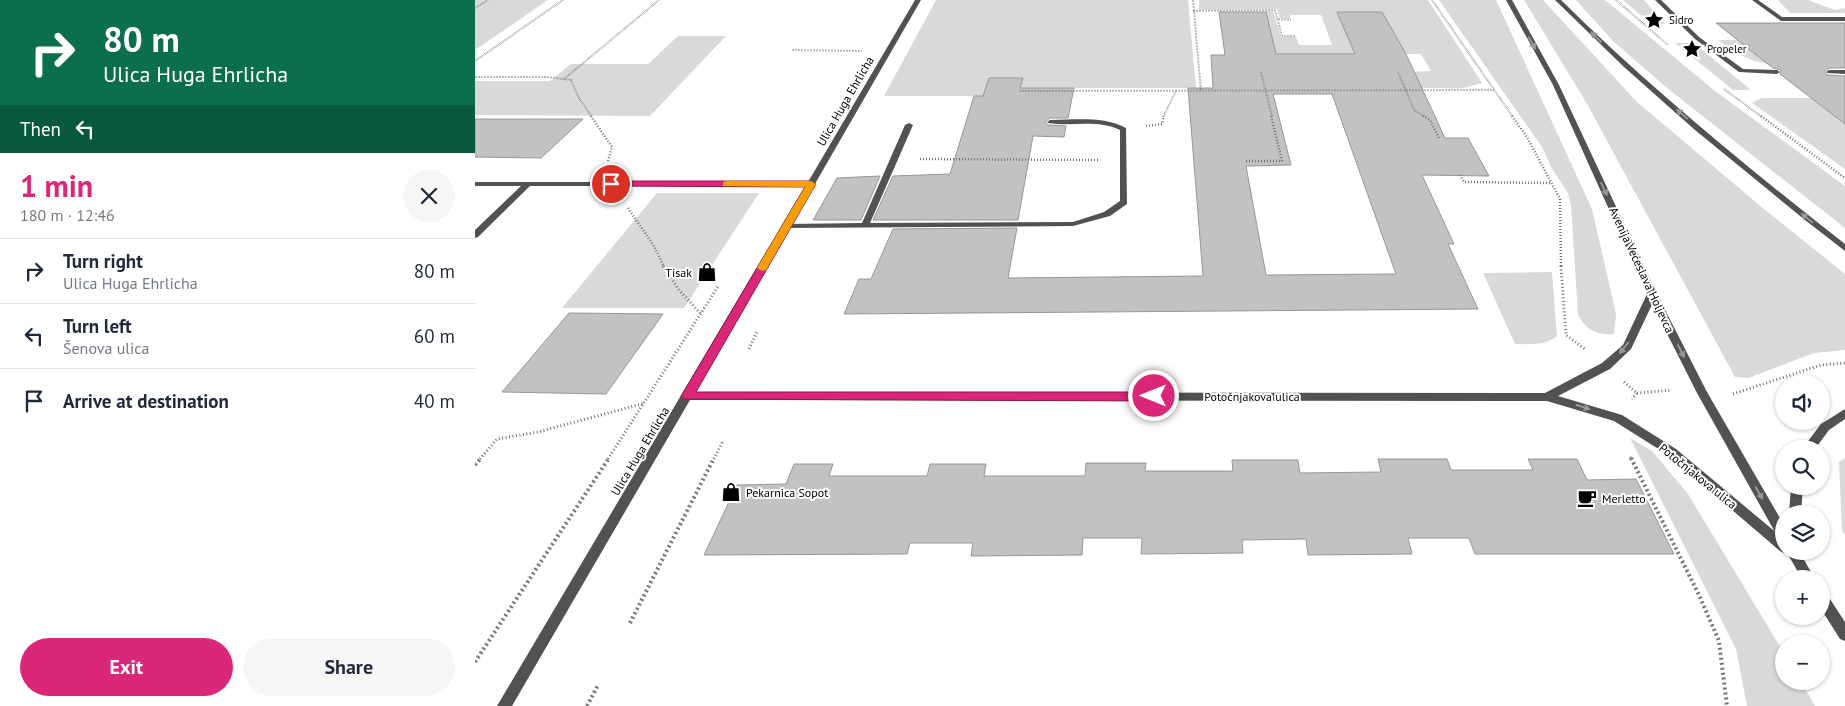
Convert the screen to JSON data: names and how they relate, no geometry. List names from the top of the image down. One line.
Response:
{"streets":{"street":["Ulica Huga Ehrlicha","Avenija Većeslava Holjevca","Potočnjakova ulica"]},"crossings":[["Ulica Huga Ehrlicha","Potočnjakova ulica"],["Avenija Većeslava Holjevca","Potočnjakova ulica"]],"one_way":["Avenija Većeslava Holjevca"],"places":{"place":["Sidro","Propeler"],"shop":["Tisak","Pekarnica Sopot"],"cafe":["Merletto"]},"page":{"turn":["80 m","Ulica Huga Ehrlicha"],"then":"Then","heading":["1 min","180 m · 12:46"],"list":[{"name":"Turn right","note":"Ulica Huga Ehrlicha","value":"80 m"},{"name":"Turn left","note":"Šenova ulica","value":"60 m"},{"name":"Arrive at destination","value":"40 m"}],"map_buttons":["+","−"],"buttons":["Exit","Share"]}}
